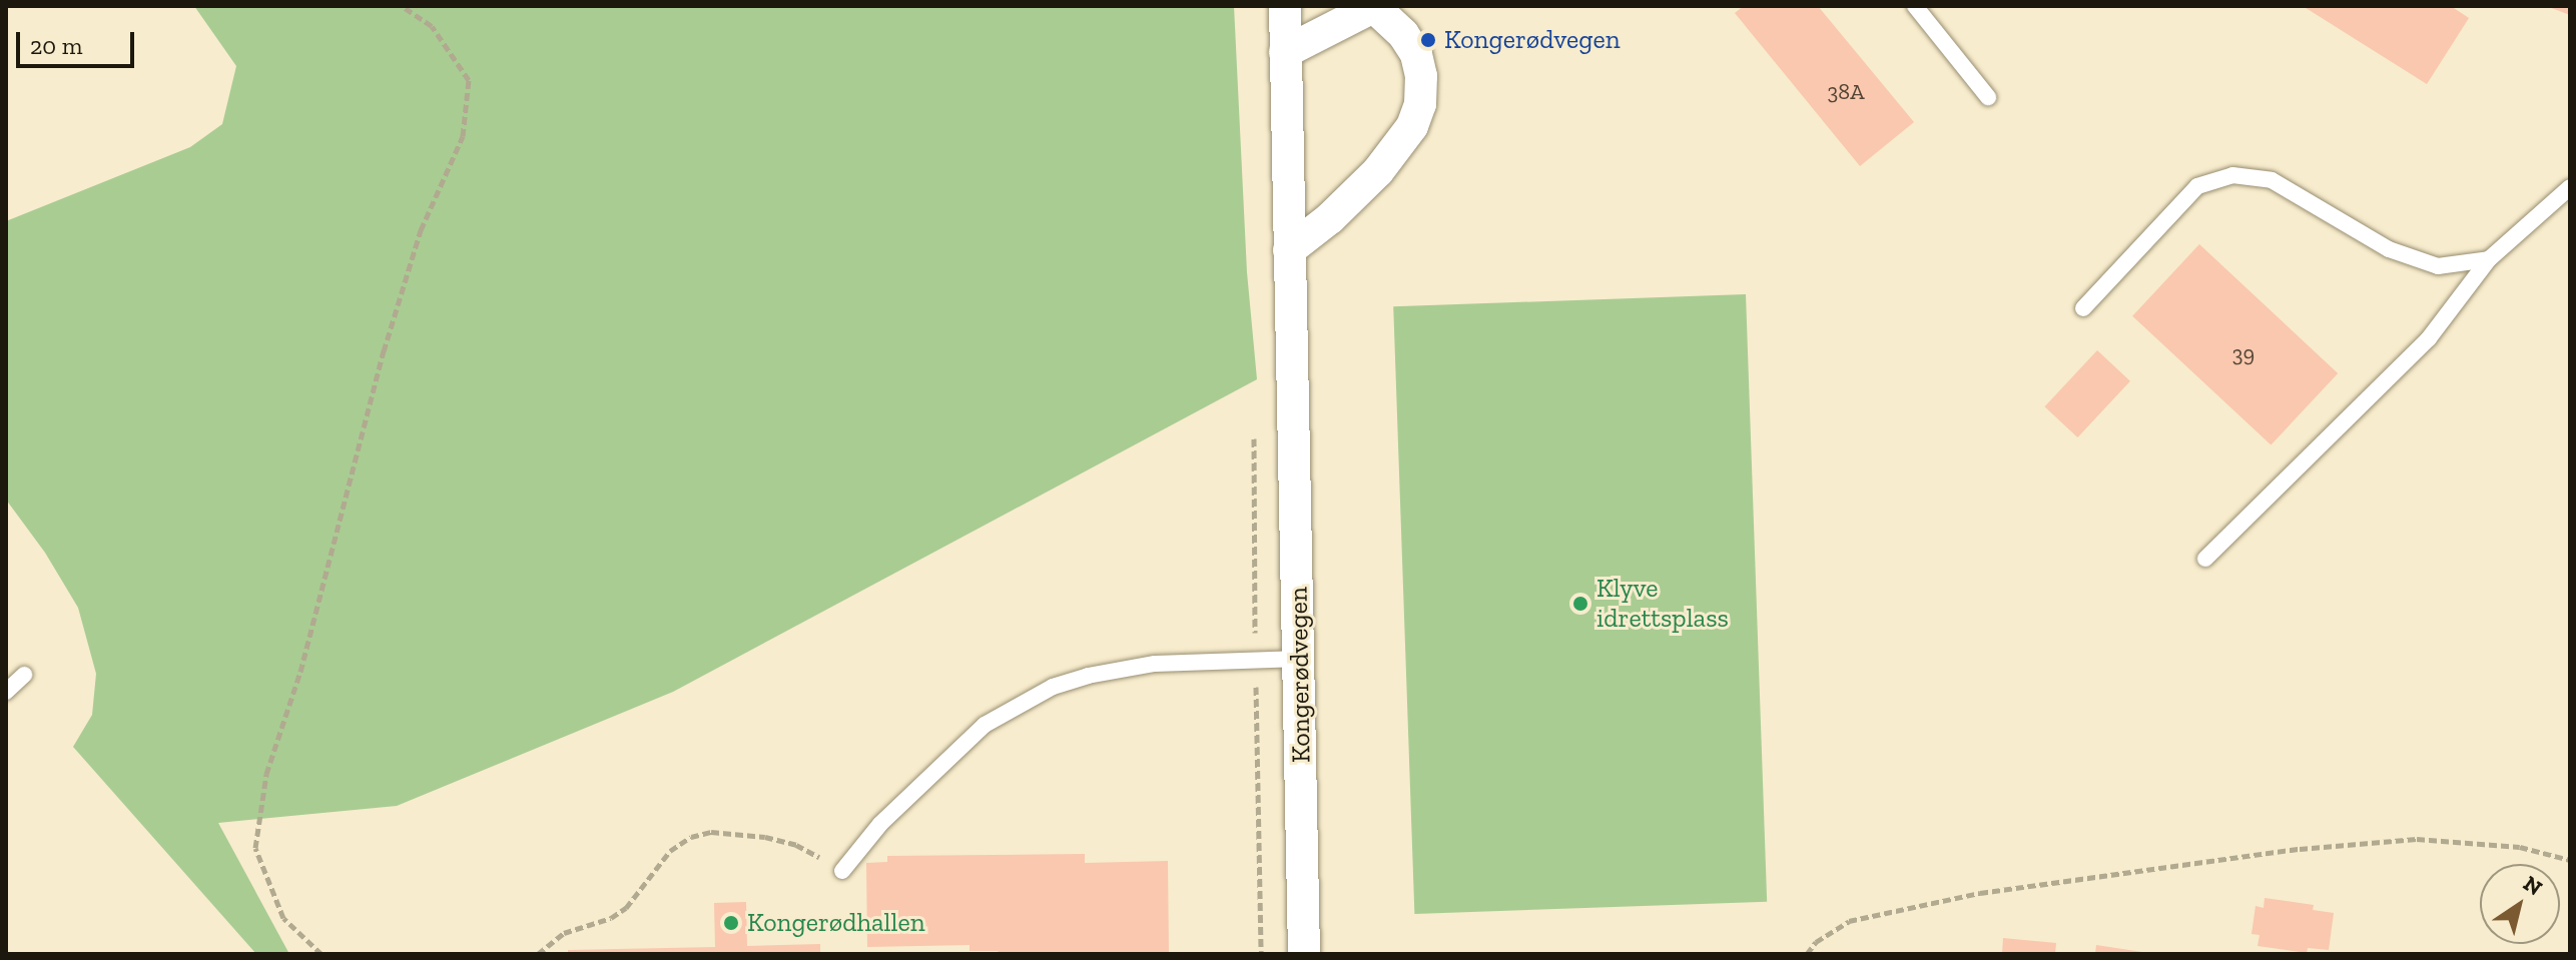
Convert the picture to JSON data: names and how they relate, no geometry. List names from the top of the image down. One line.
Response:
{"streets":{"street":["Kongerødvegen"]},"places":["Kongerødvegen","Klyve idrettsplass","Kongerødhallen"],"house_numbers":["38A","39"],"scale_bar":"20 m","north":"top right"}
